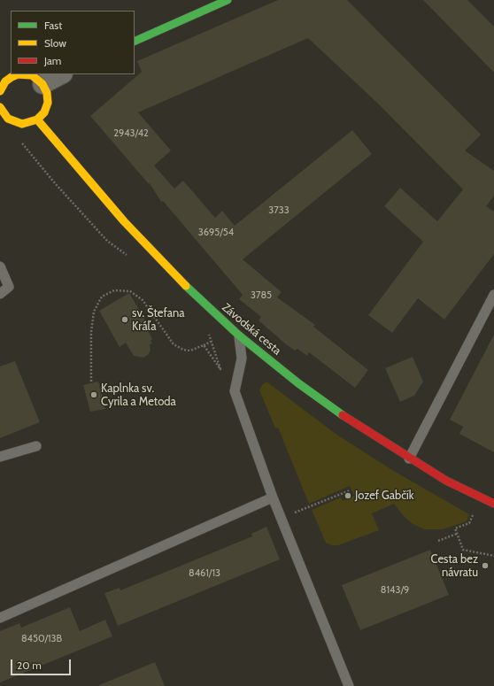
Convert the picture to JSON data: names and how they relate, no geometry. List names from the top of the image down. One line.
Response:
{"streets":{"street":["Závodská cesta"]},"places":["sv. Štefana Kráľa","Kaplnka sv. Cyrila a Metoda","Jozef Gabčík","Cesta bez návratu"],"house_numbers":["2943/42","3733","3695/54","3785","8461/13","8143/9","8450/13B"],"legend":["Fast","Slow","Jam"],"scale_bar":"20 m"}
